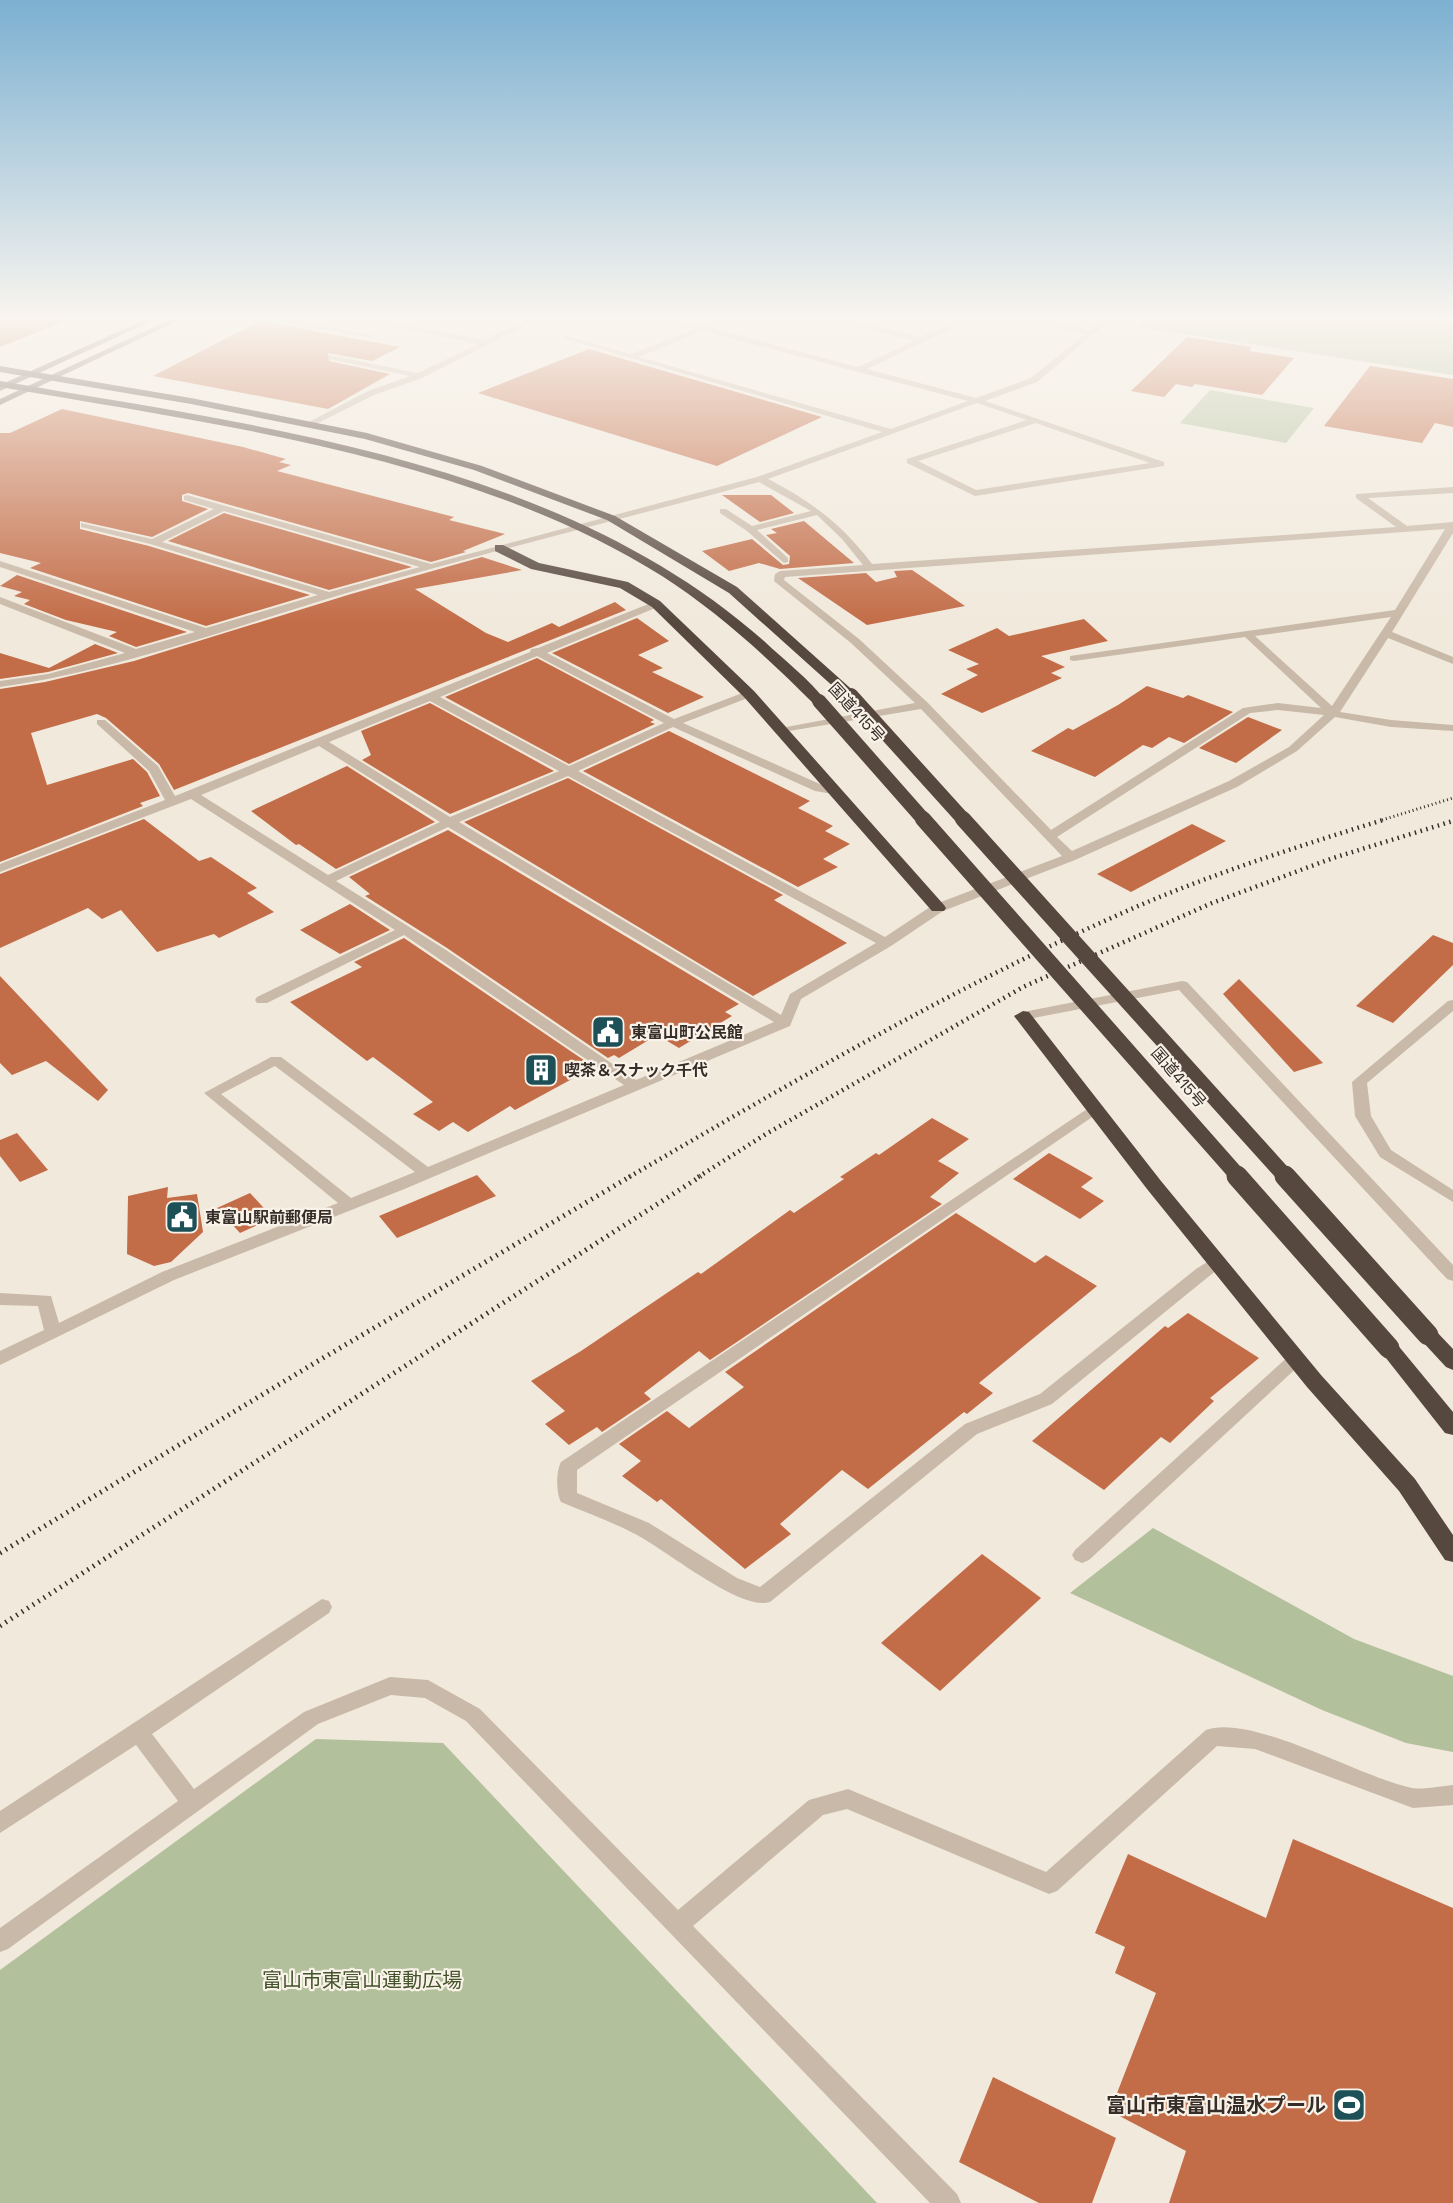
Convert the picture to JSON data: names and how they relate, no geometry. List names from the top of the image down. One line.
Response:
{"streets":{"highway":["国道415号"]},"parks":["富山市東富山運動広場"],"places":{"public building":["東富山町公民館","東富山駅前郵便局"],"building":["喫茶＆スナック千代"],"sports":["富山市東富山温水プール"]}}
